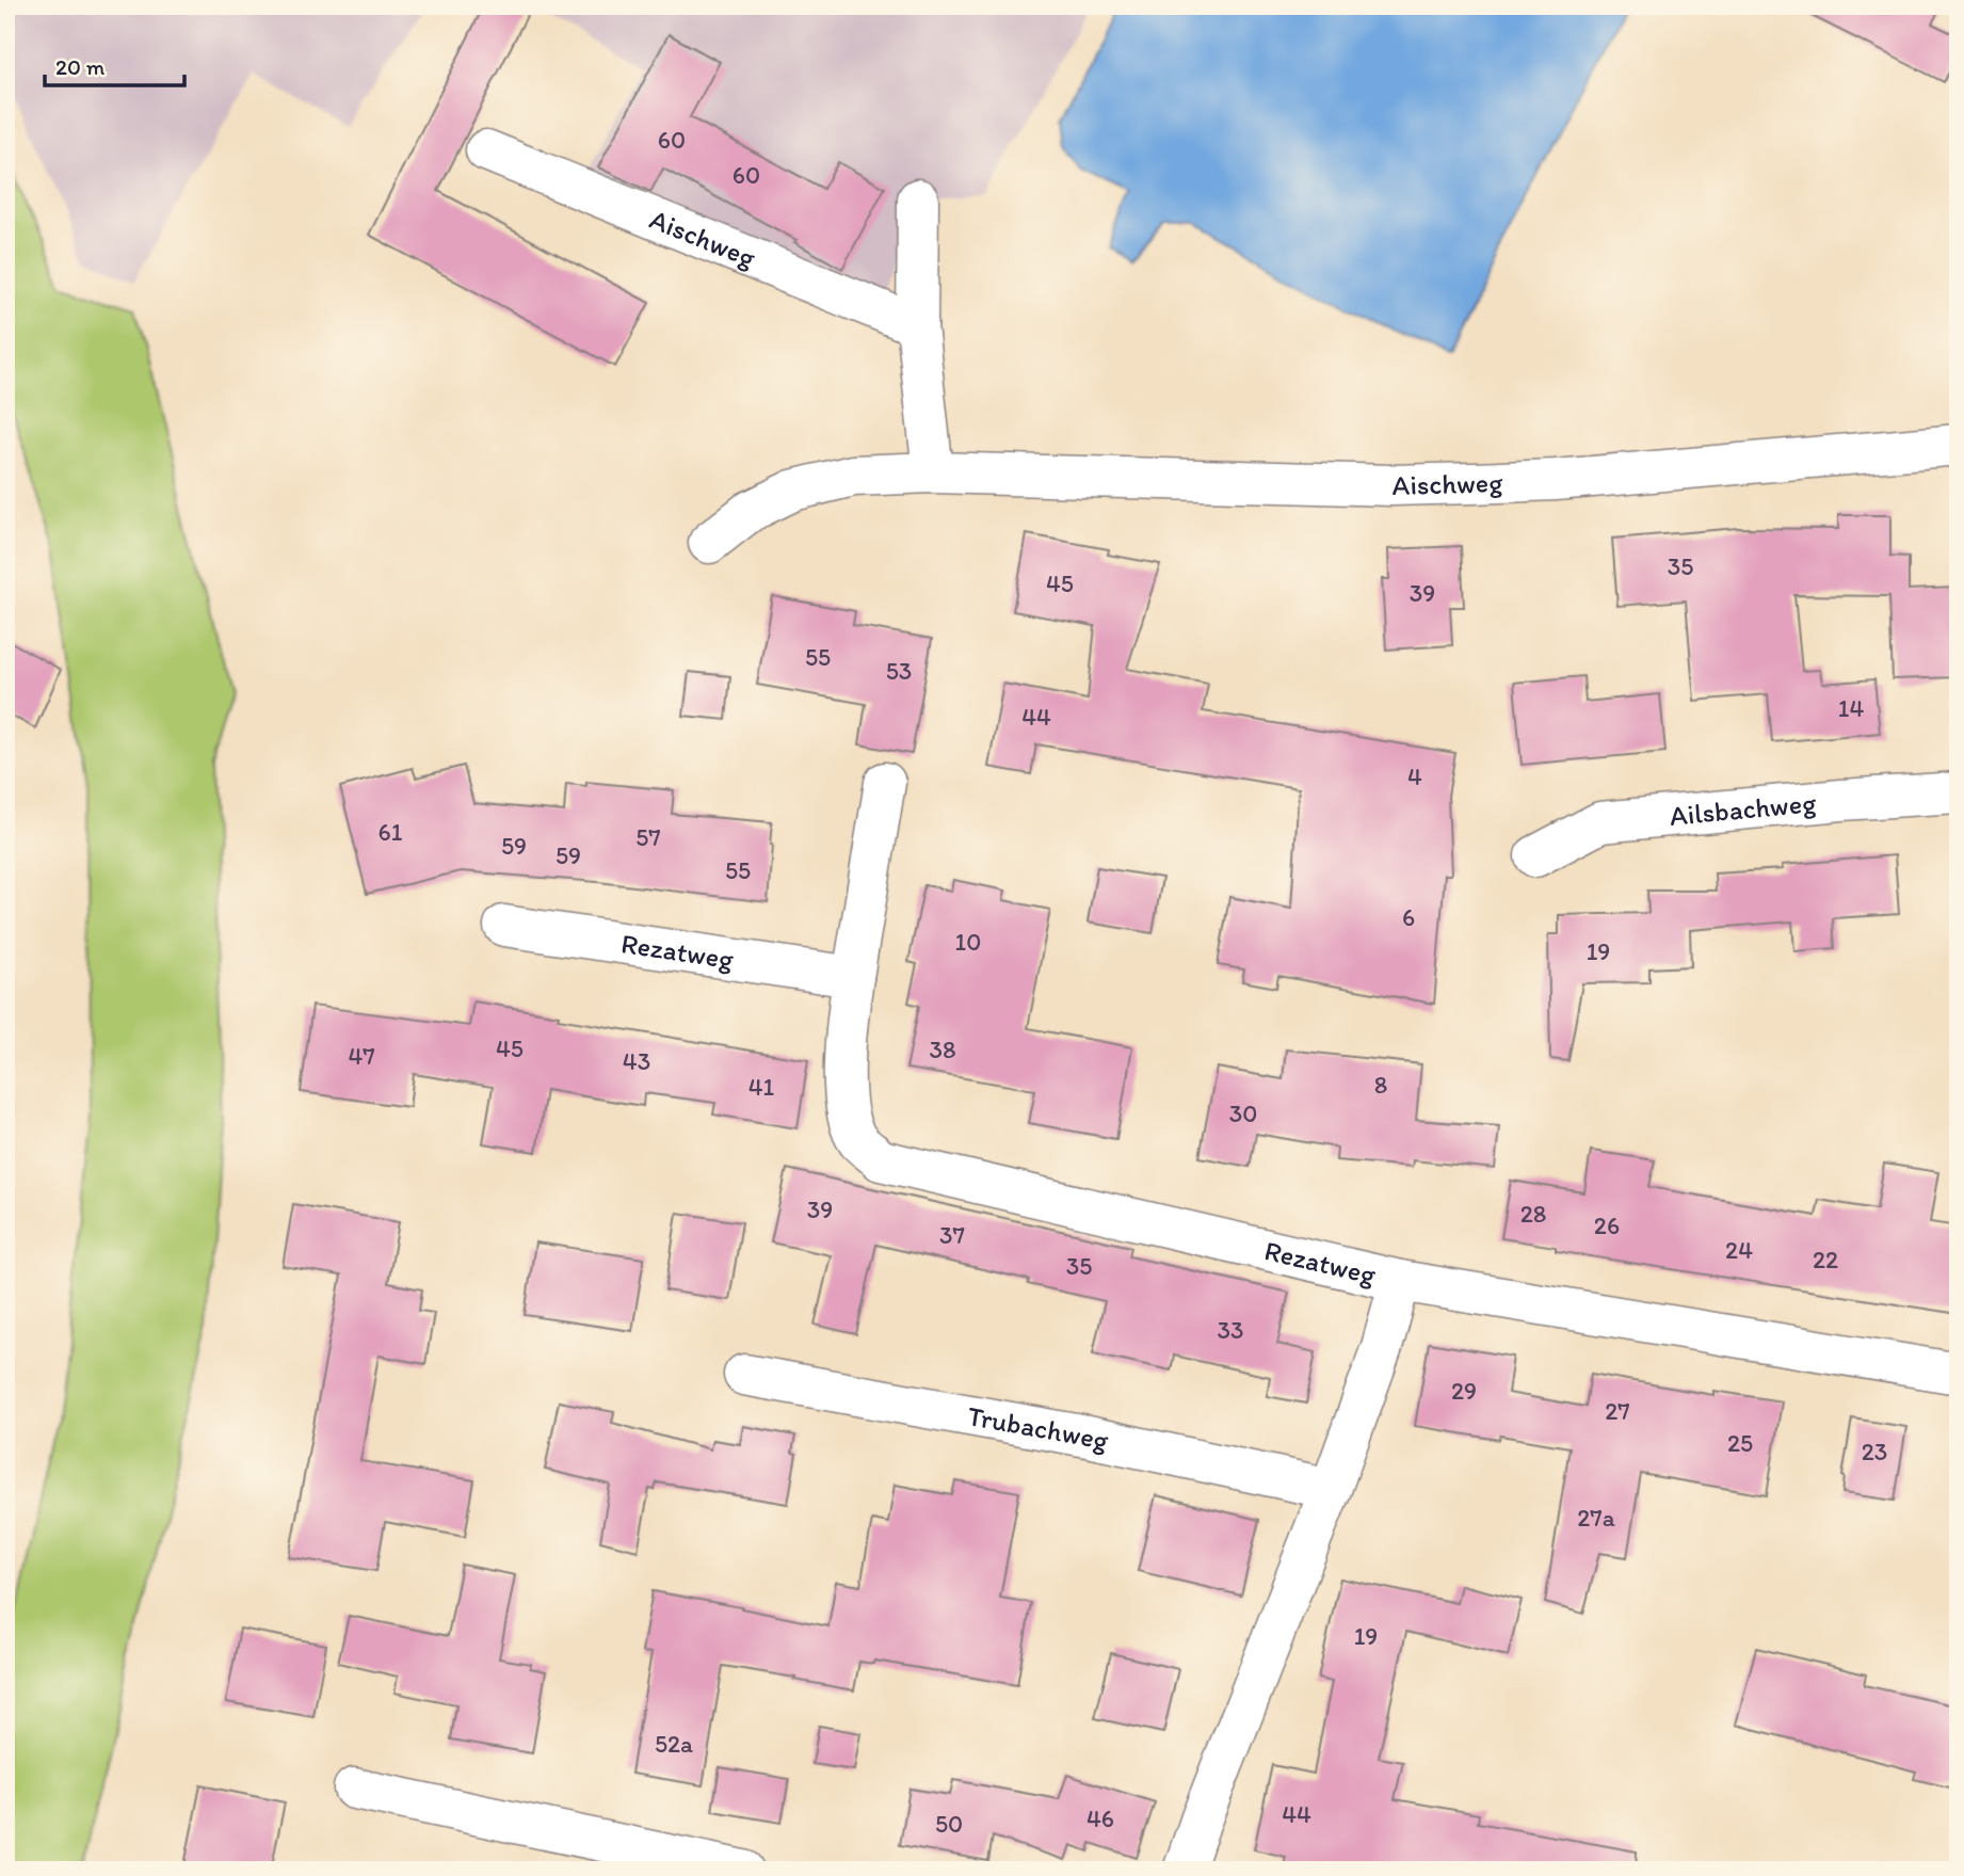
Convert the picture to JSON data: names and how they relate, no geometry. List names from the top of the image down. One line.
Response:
{"streets":{"street":["Aischweg","Ailsbachweg","Rezatweg","Trubachweg"]},"house_numbers":["60","60","35","45","39","55","53","14","44","4","61","57","59","59","55","6","10","19","45","38","47","43","8","41","30","39","28","26","37","24","22","35","33","29","27","25","23","27a","19","52a","44","46","50"],"scale_bar":"20 m"}
